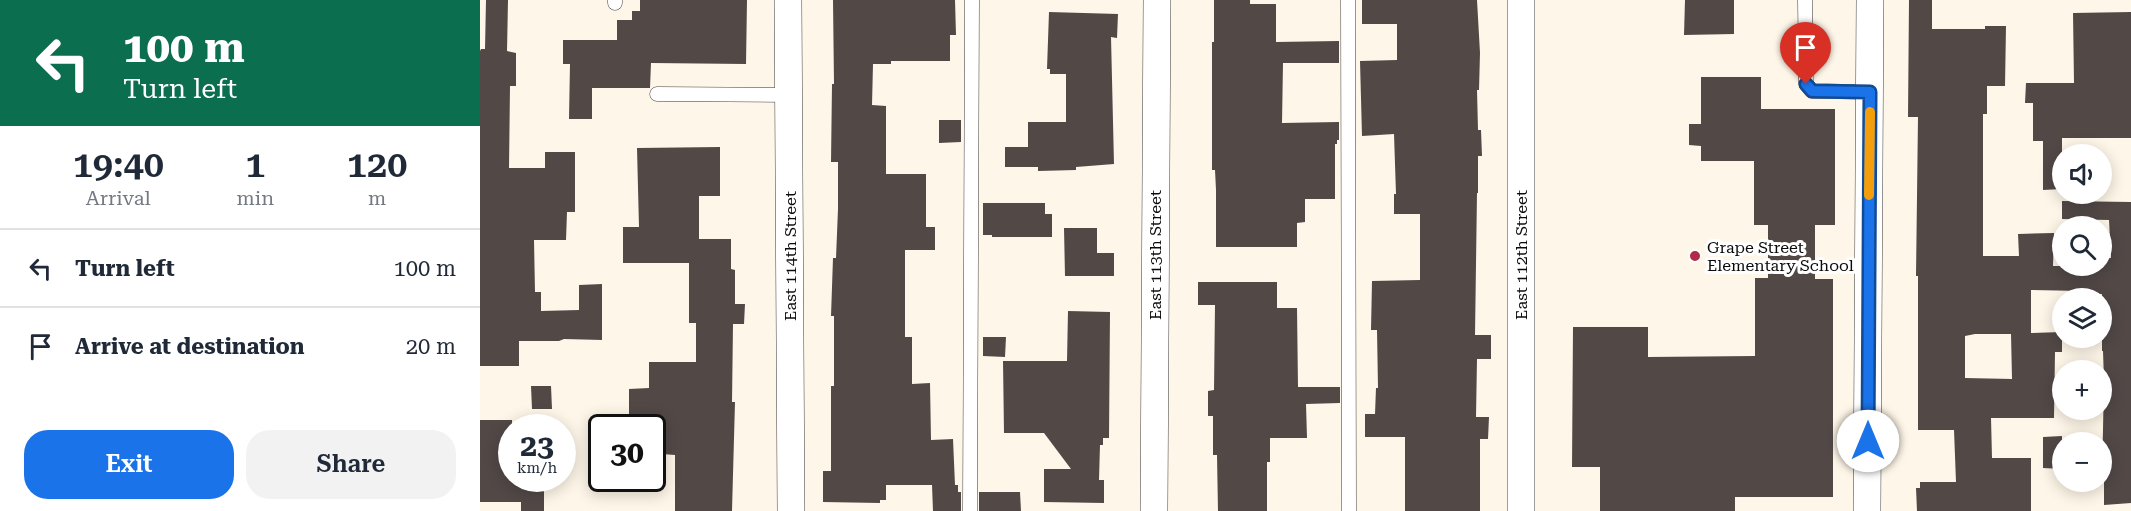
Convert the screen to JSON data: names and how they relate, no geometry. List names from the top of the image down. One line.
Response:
{"streets":{"street":["East 113th Street","East 112th Street","East 114th Street"]},"places":["Grape Street Elementary School"],"page":{"turn":["100 m","Turn left"],"eta":["19:40","Arrival","1","min","120","m"],"map_buttons":["+","−"],"list":[{"name":"Turn left","value":"100 m"},{"name":"Arrive at destination","value":"20 m"}],"speed":"23 km/h","limit":"30","buttons":["Exit","Share"]}}
